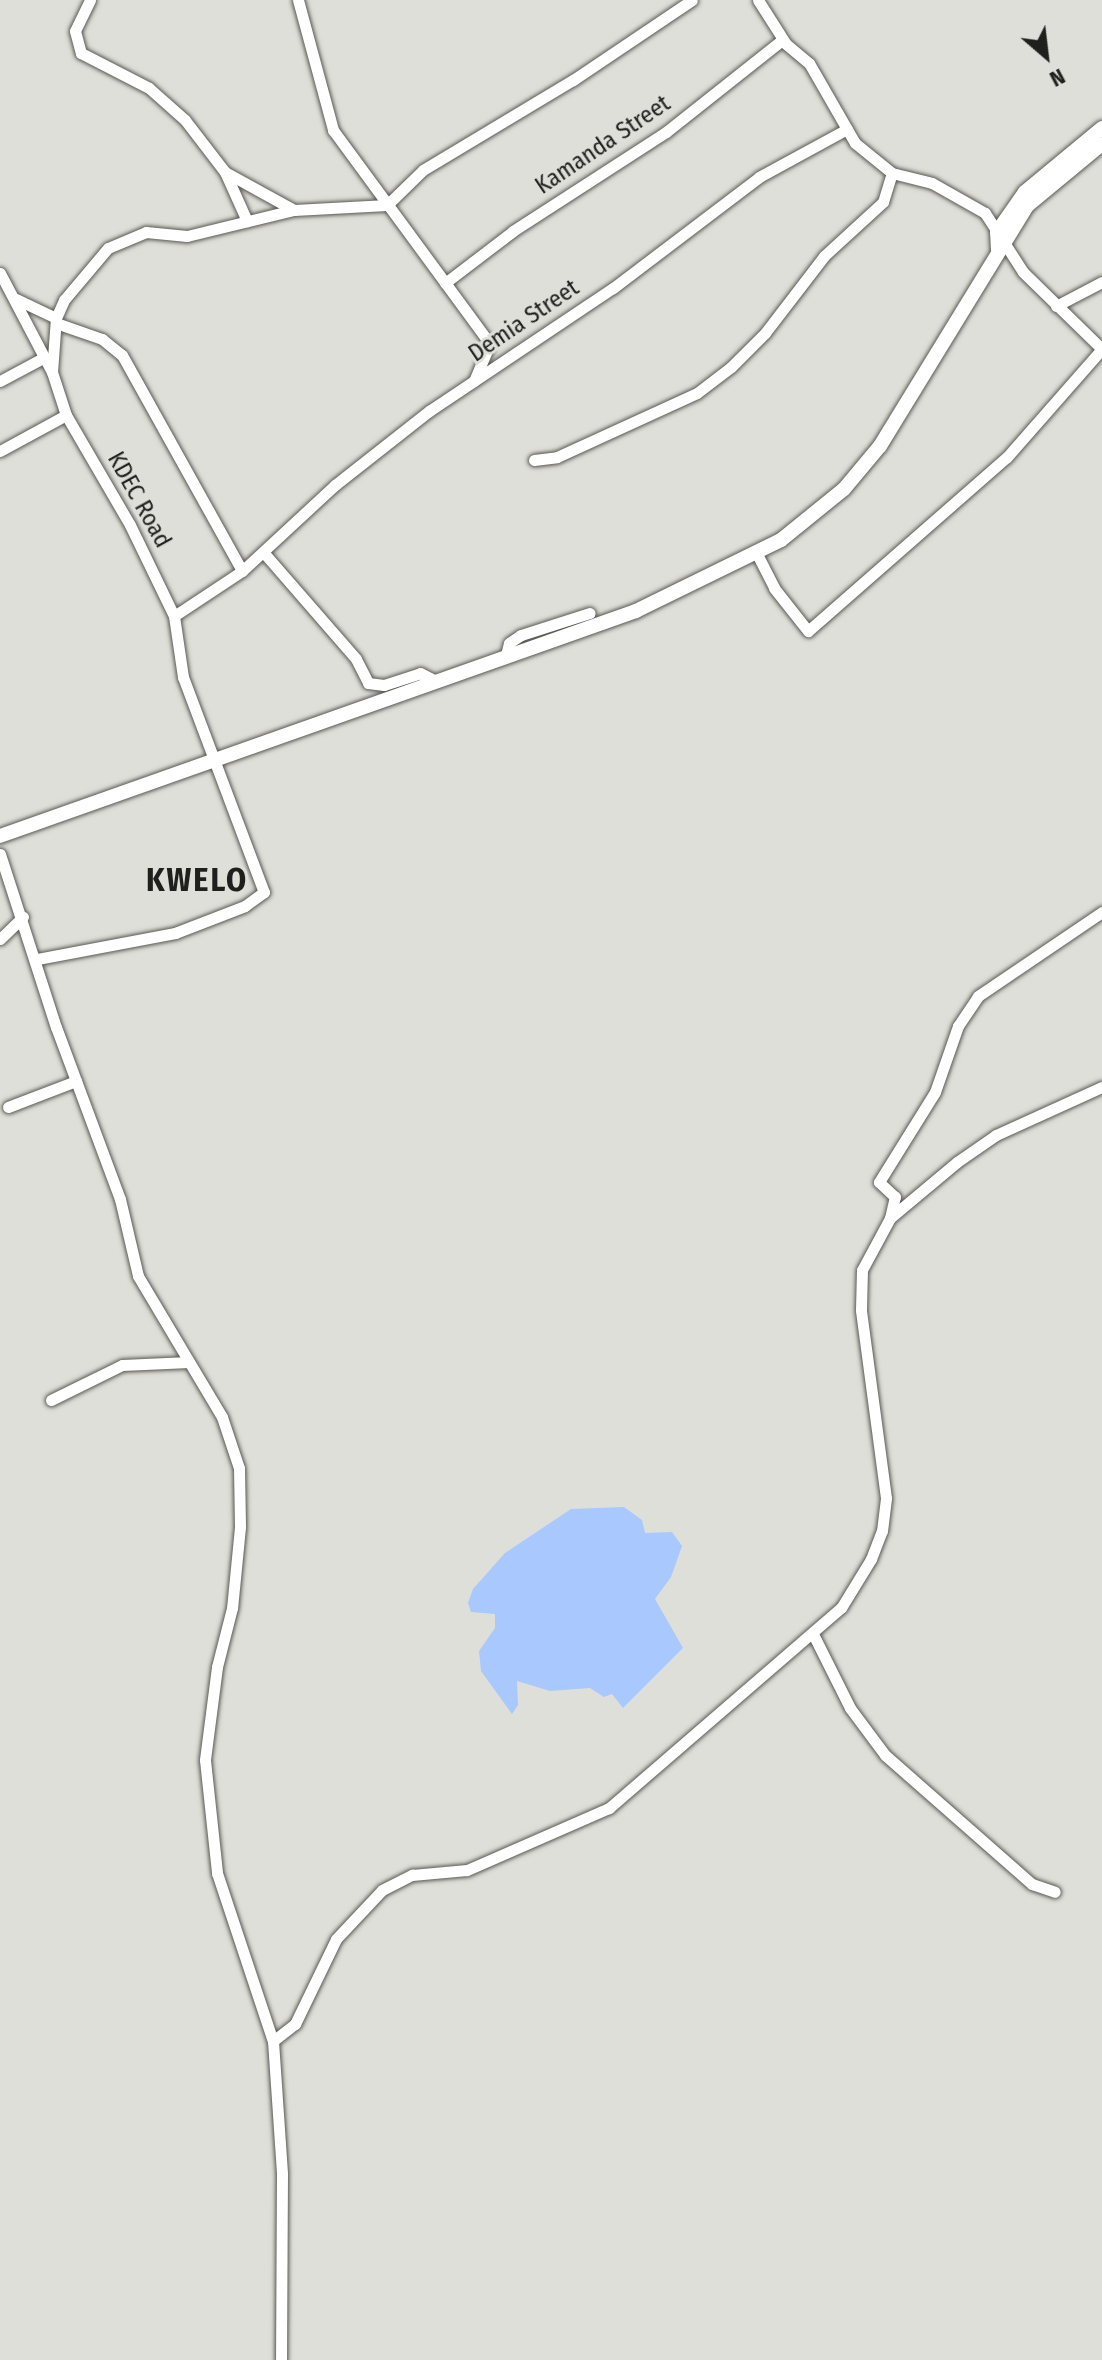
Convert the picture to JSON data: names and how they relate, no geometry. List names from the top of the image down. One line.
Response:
{"streets":{"street":["Kamanda Street","Demia Street","KDEC Road"]},"crossings":[["Demia Street","KDEC Road"]],"districts":["KWELO"],"north":"bottom right"}
